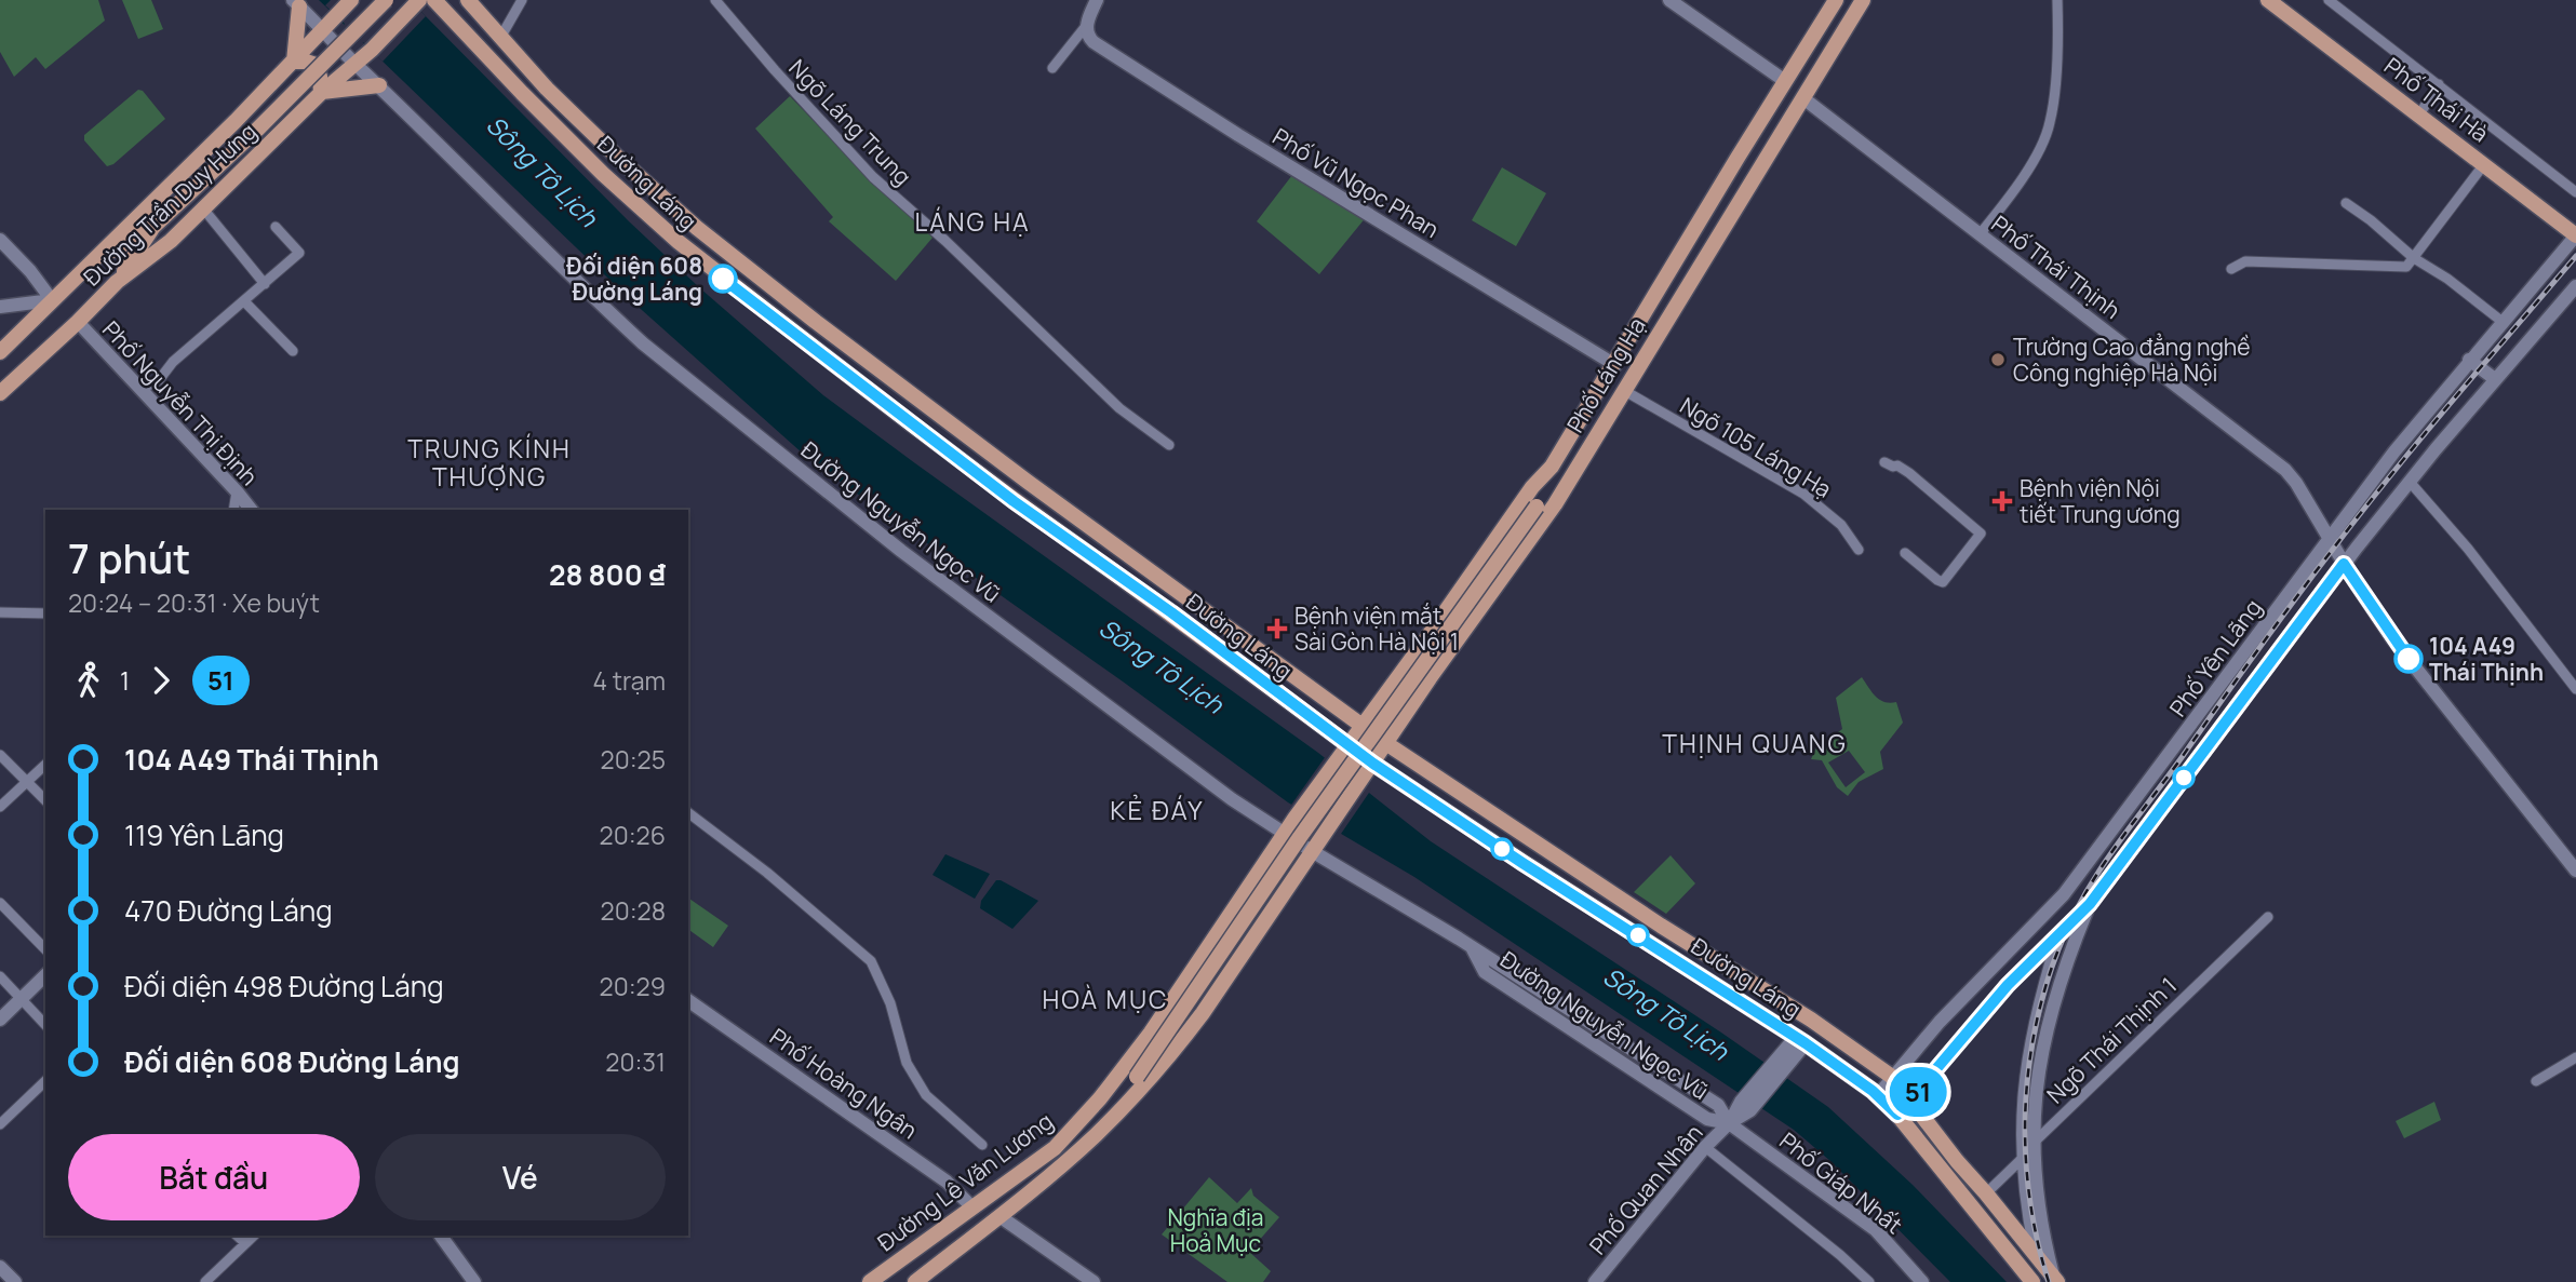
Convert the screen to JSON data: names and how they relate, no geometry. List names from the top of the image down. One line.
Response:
{"streets":{"main road":["Phố Thái Hà","Đường Láng","Phố Vũ Ngọc Phan","Đường Trần Duy Hưng","Phố Thái Thịnh","Phố Láng Hạ","Phố Nguyễn Thị Định","Đường Nguyễn Ngọc Vũ","Phố Yên Lãng","Phố Hoàng Ngân","Đường Lê Văn Lương","Phố Giáp Nhất","Phố Quan Nhân"],"street":["Ngõ Láng Trung","Ngõ 105 Láng Hạ","Ngõ Thái Thịnh 1"]},"crossings":[["Phố Thái Hà","Phố Yên Lãng"],["Đường Láng","Phố Láng Hạ"],["Đường Láng","Phố Yên Lãng"],["Đường Láng","Ngõ Thái Thịnh 1"],["Đường Láng","Đường Lê Văn Lương"],["Đường Láng","Phố Quan Nhân"],["Phố Vũ Ngọc Phan","Phố Láng Hạ"],["Đường Trần Duy Hưng","Phố Nguyễn Thị Định"],["Đường Trần Duy Hưng","Đường Nguyễn Ngọc Vũ"],["Phố Thái Thịnh","Phố Láng Hạ"],["Phố Thái Thịnh","Phố Yên Lãng"],["Phố Láng Hạ","Ngõ 105 Láng Hạ"],["Phố Láng Hạ","Đường Lê Văn Lương"],["Đường Nguyễn Ngọc Vũ","Đường Lê Văn Lương"],["Đường Nguyễn Ngọc Vũ","Phố Giáp Nhất"],["Đường Nguyễn Ngọc Vũ","Phố Quan Nhân"],["Phố Hoàng Ngân","Đường Lê Văn Lương"],["Phố Giáp Nhất","Phố Quan Nhân"]],"districts":["LÁNG HẠ","TRUNG KÍNH THƯỢNG","THỊNH QUANG","KẺ ĐÁY","HOÀ MỤC"],"water":["Sông Tô Lịch"],"parks":["Nghĩa địa Hoả Mục"],"places":{"other":["Đối diện 608 Đường Láng","Trường Cao đẳng nghề Công nghiệp Hà Nội","104 A49 Thái Thịnh"],"health":["Bệnh viện Nội tiết Trung ương","Bệnh viện mắt Sài Gòn Hà Nội 1"]},"lines":["bus line 51"],"page":{"on_map":"51","heading":["7 phút","20:24 – 20:31 · Xe buýt","28 800 ₫"],"legs":["1","51","4 trạm"],"list":[{"name":"104 A49 Thái Thịnh","value":"20:25"},{"name":"119 Yên Lãng","value":"20:26"},{"name":"470 Đường Láng","value":"20:28"},{"name":"Đối diện 498 Đường Láng","value":"20:29"},{"name":"Đối diện 608 Đường Láng","value":"20:31"}],"buttons":["Bắt đầu","Vé"]}}
